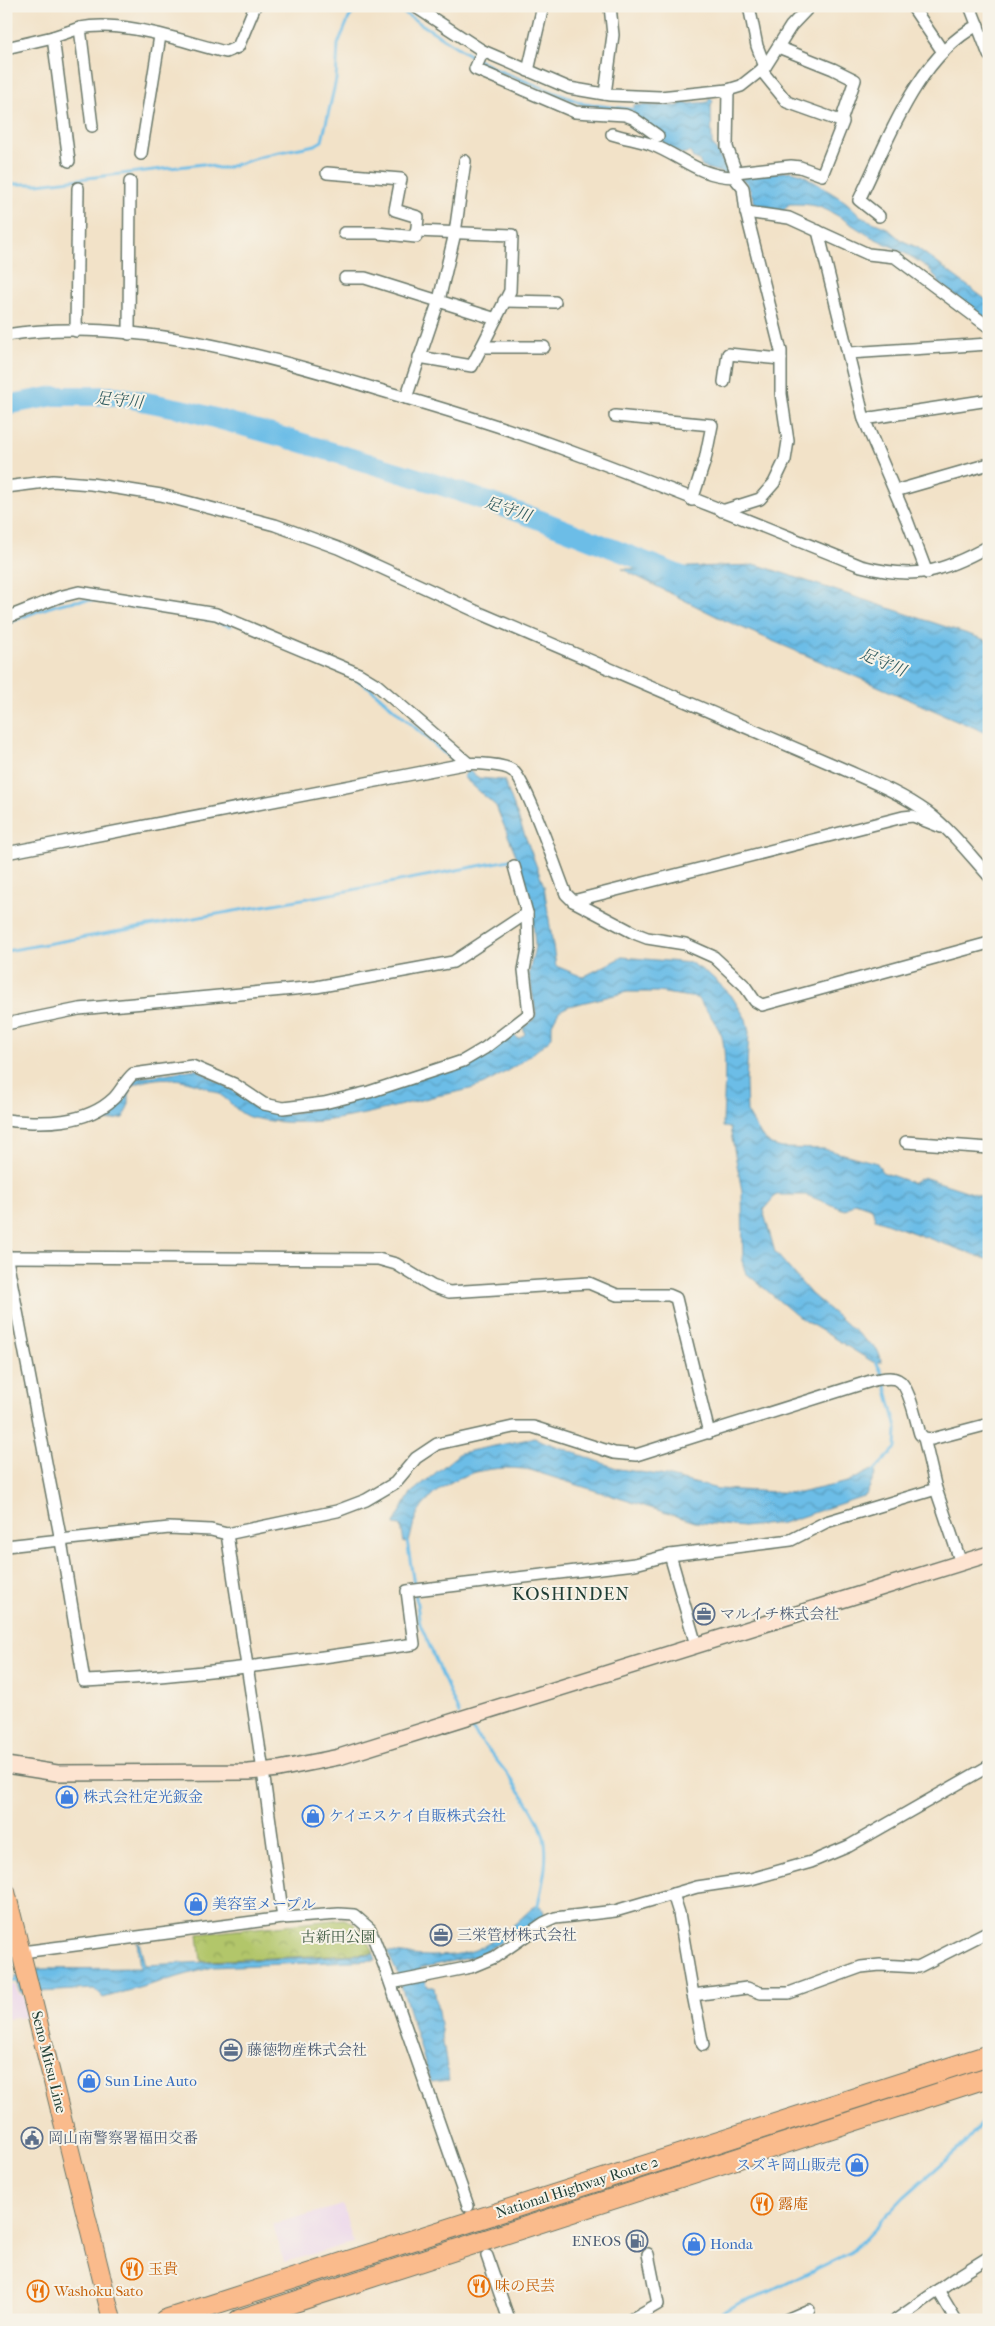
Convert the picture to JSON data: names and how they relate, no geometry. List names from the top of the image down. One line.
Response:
{"streets":{"highway":["National Highway Route 2"],"main road":["Seno Mitsu Line"]},"districts":["KOSHINDEN"],"water":["足守川"],"parks":["古新田公園"],"places":{"office":["マルイチ株式会社","三栄管材株式会社","藤徳物産株式会社"],"shop":["株式会社定光鈑金","ケイエスケイ自販株式会社","美容室メープル","Sun Line Auto","スズキ岡山販売","Honda"],"public building":["岡山南警察署福田交番"],"restaurant":["露庵","玉貴","味の民芸","Washoku Sato"],"fuel station":["ENEOS"]}}
